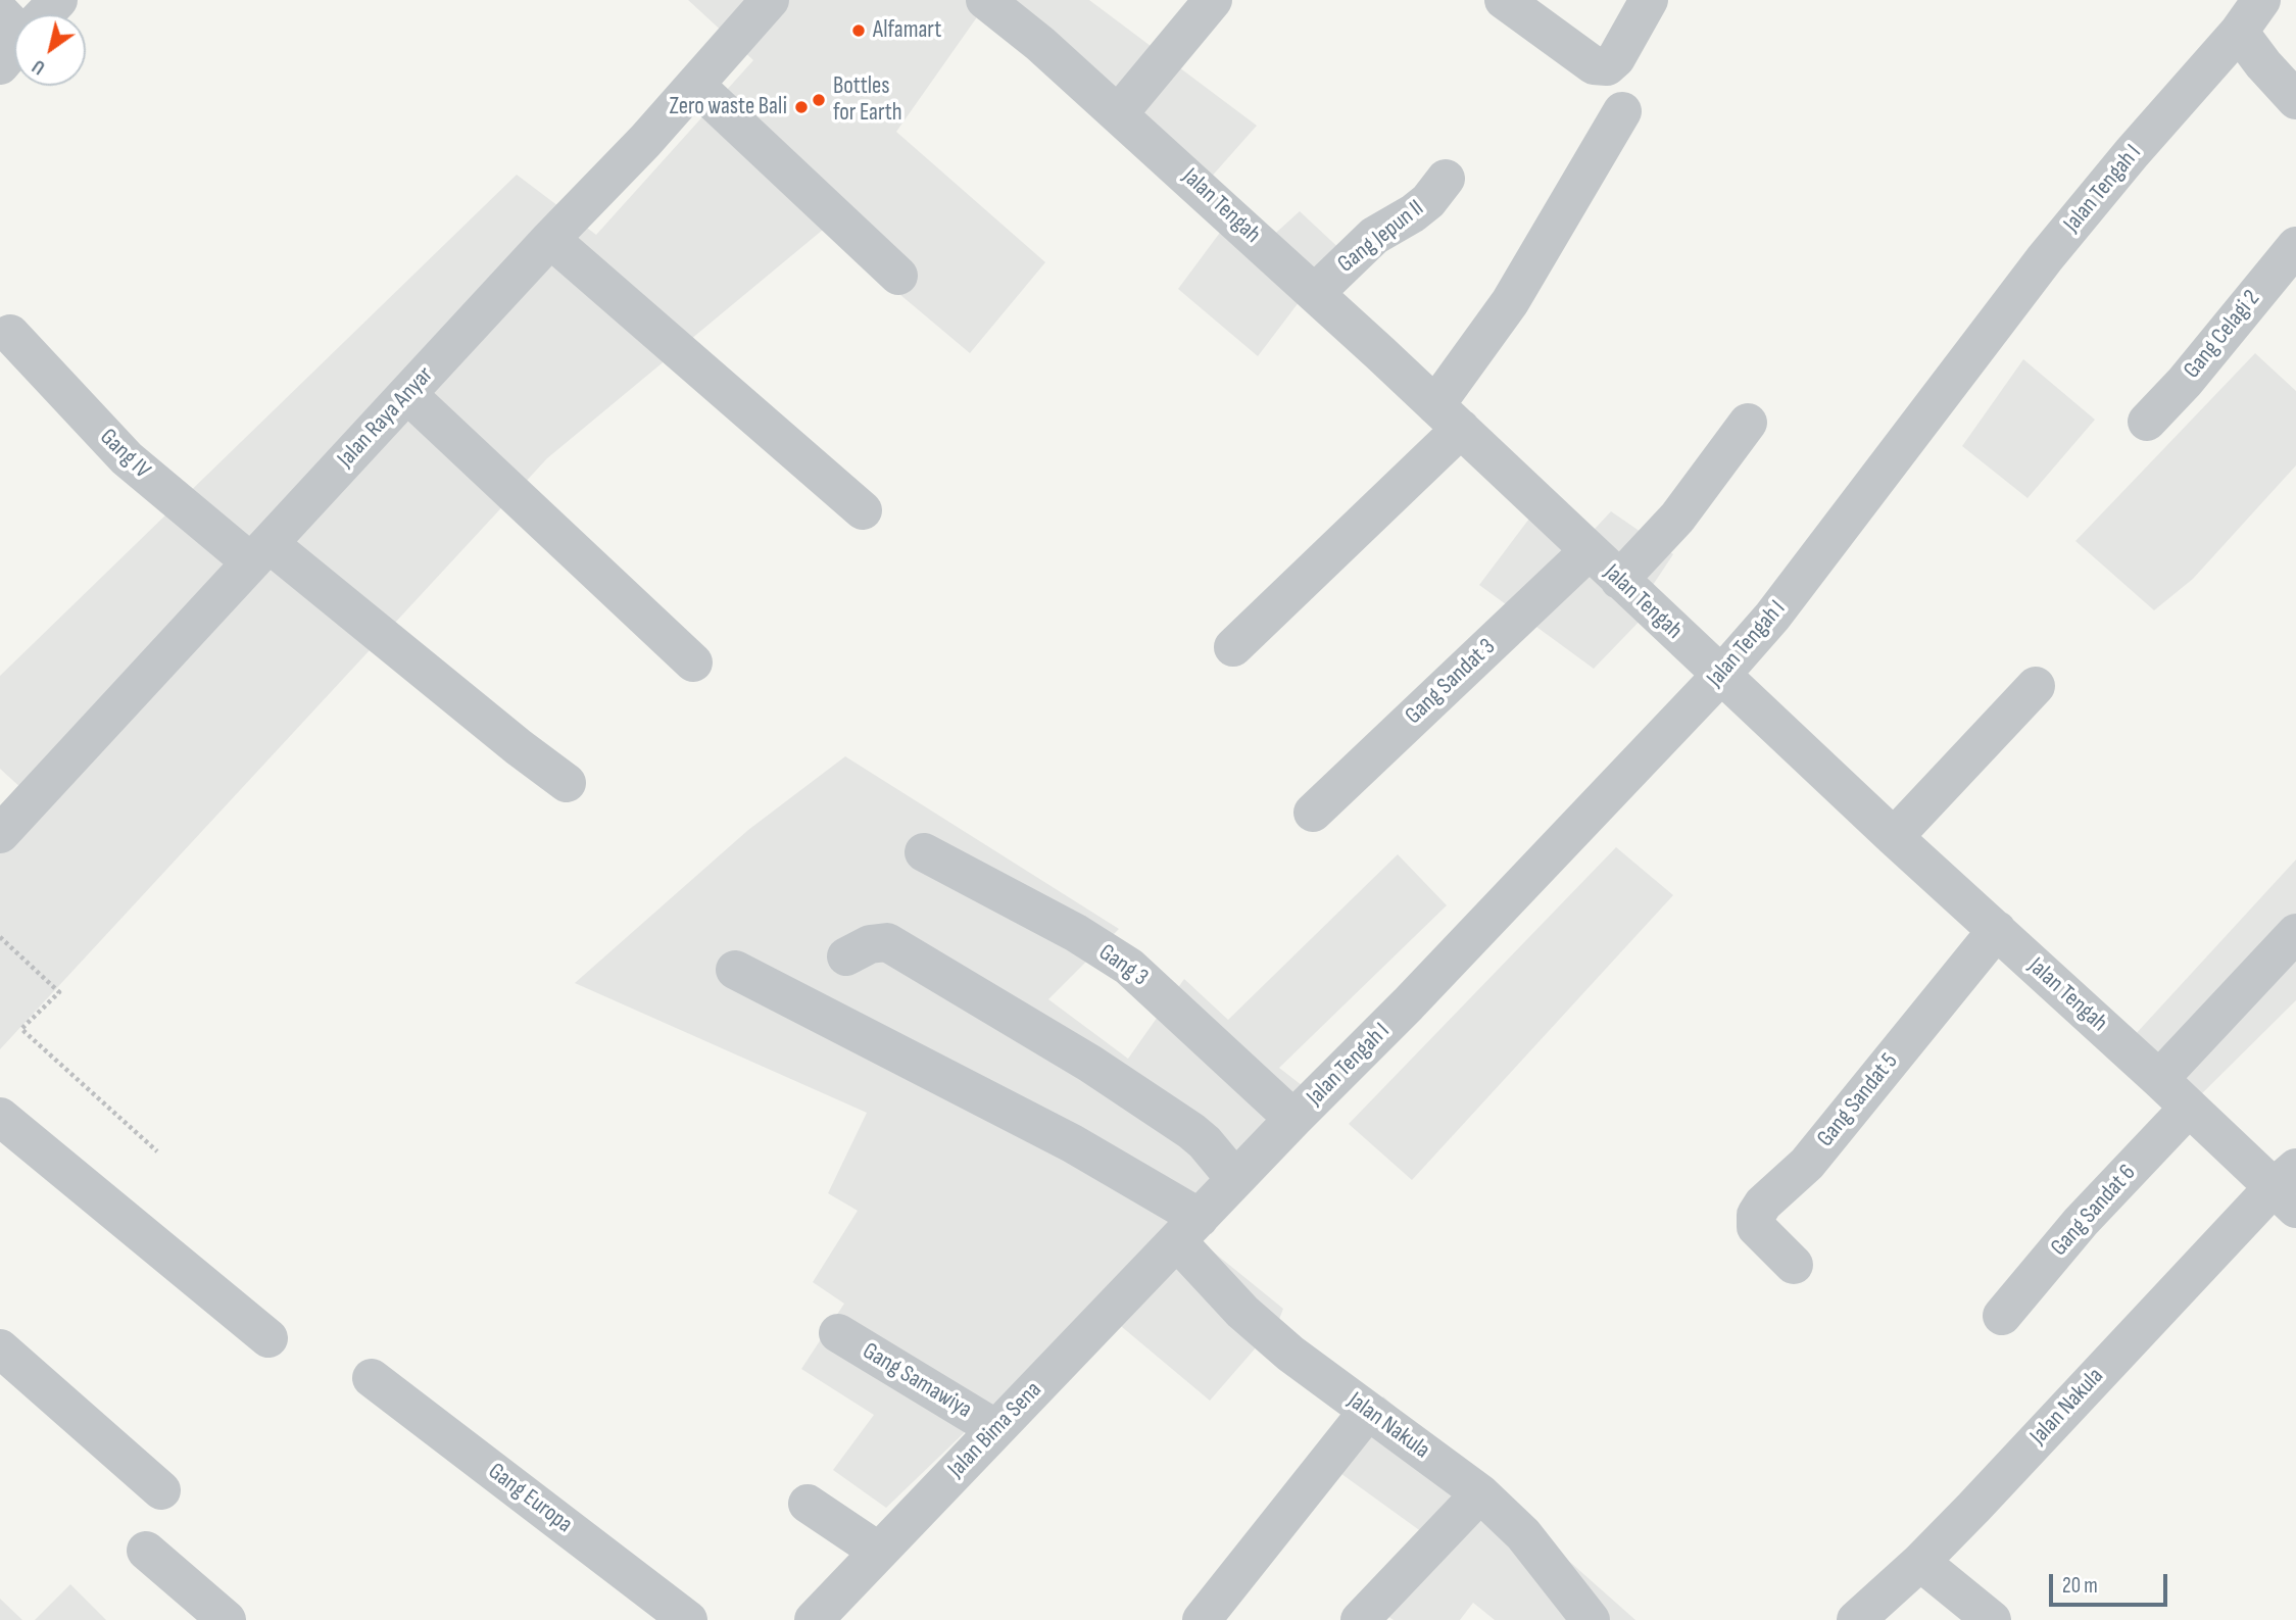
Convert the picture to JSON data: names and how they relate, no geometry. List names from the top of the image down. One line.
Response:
{"streets":{"street":["Jalan Tengah I","Jalan Tengah","Gang Jepun II","Gang Celagi 2","Jalan Raya Anyar","Gang IV","Gang Sandat 3","Gang 3","Gang Sandat 5","Gang Sandat 6","Gang Samawiya","Jalan Nakula","Jalan Bima Sena","Gang Europa"]},"crossings":[["Jalan Tengah I","Jalan Tengah"],["Jalan Tengah I","Gang 3"],["Jalan Tengah I","Jalan Nakula"],["Jalan Tengah I","Jalan Bima Sena"],["Jalan Tengah","Gang Jepun II"],["Jalan Tengah","Gang Sandat 3"],["Jalan Tengah","Gang Sandat 5"],["Jalan Tengah","Gang Sandat 6"],["Jalan Tengah","Jalan Nakula"],["Jalan Raya Anyar","Gang IV"],["Gang Samawiya","Jalan Bima Sena"],["Jalan Nakula","Jalan Bima Sena"]],"places":["Alfamart","Bottles for Earth","Zero waste Bali"],"scale_bar":"20 m","north":"bottom left"}
